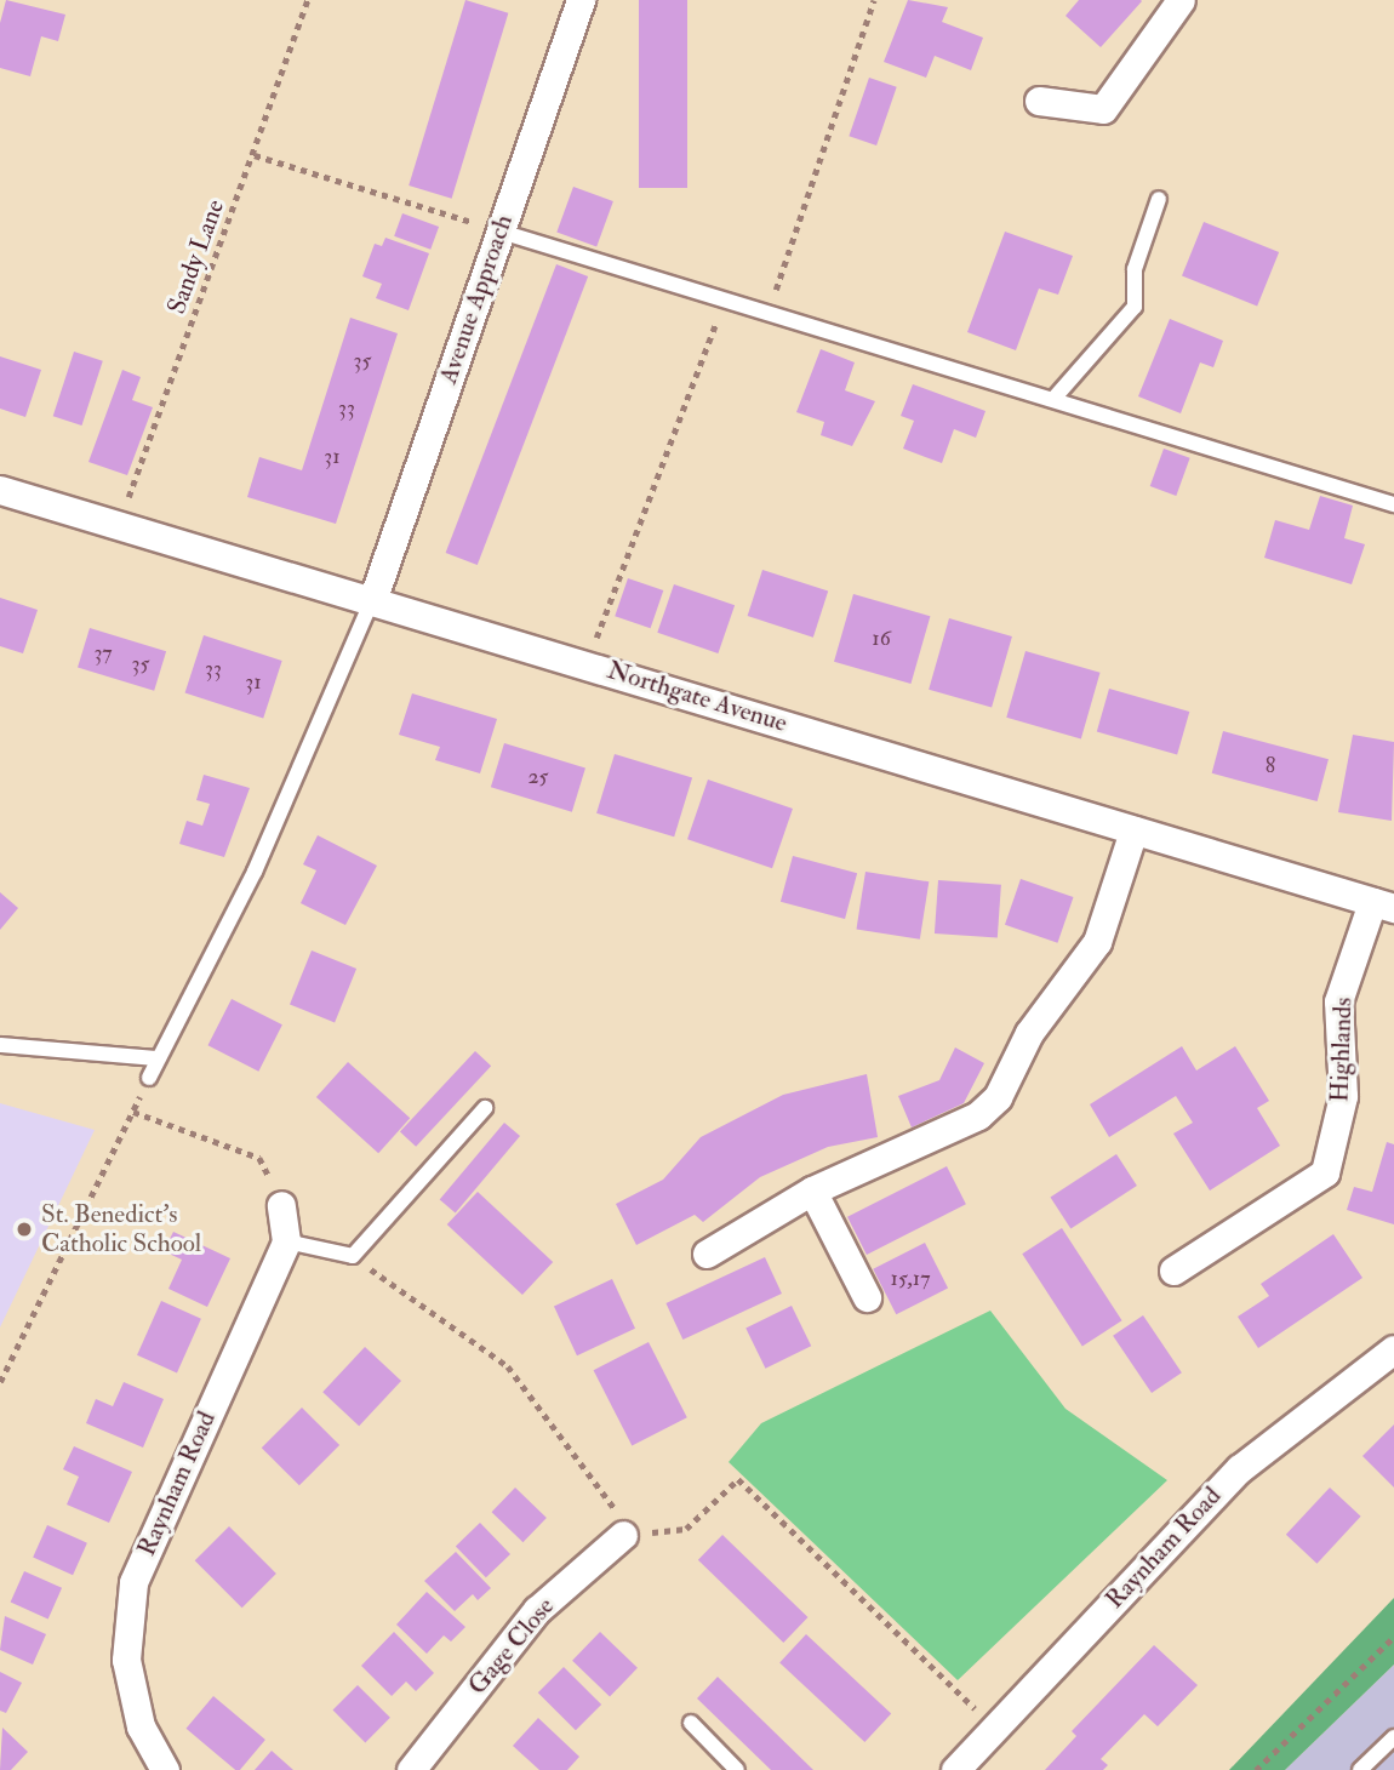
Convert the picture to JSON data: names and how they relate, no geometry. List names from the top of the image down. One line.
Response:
{"streets":{"street":["Avenue Approach","Northgate Avenue","Highlands","Raynham Road","Gage Close"],"path":["Sandy Lane"]},"crossings":[["Sandy Lane","Northgate Avenue"],["Avenue Approach","Northgate Avenue"],["Northgate Avenue","Highlands"]],"places":["St. Benedict's Catholic School"],"house_numbers":["35","33","31","16","37","35","33","31","8","25","15,17"]}
